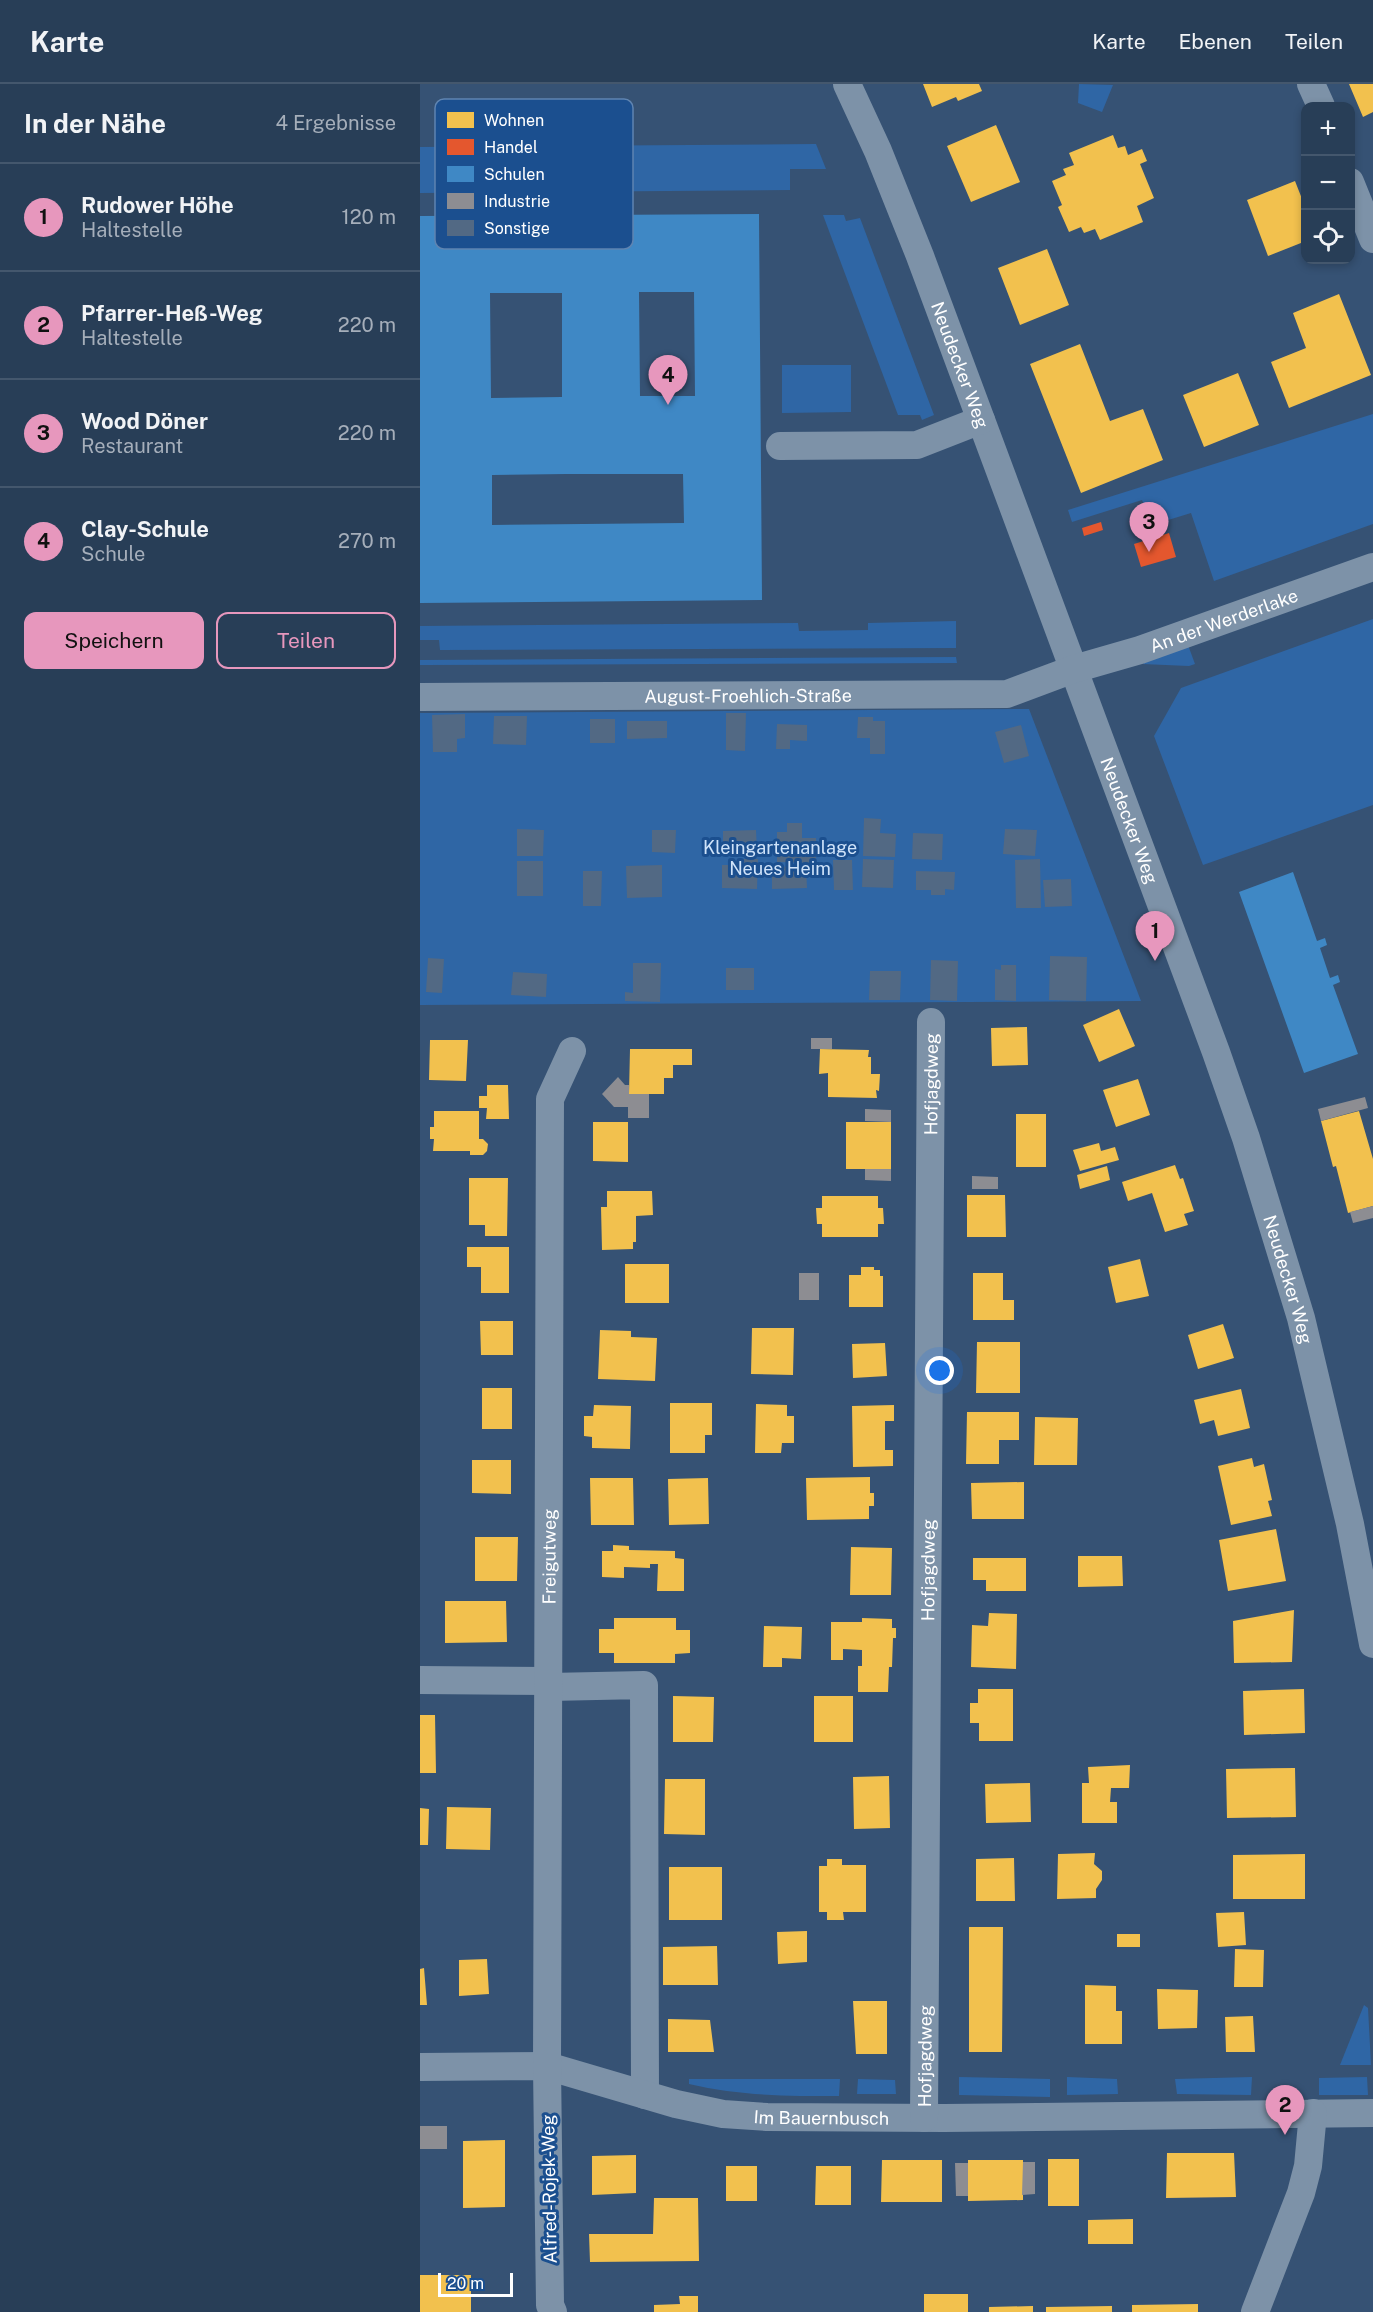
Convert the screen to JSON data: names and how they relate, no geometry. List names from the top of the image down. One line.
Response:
{"streets":{"street":["Neudecker Weg","An der Werderlake","August-Froehlich-Straße","Hofjagdweg","Freigutweg","Im Bauernbusch","Alfred-Rojek-Weg"]},"crossings":[["Neudecker Weg","An der Werderlake"],["Neudecker Weg","August-Froehlich-Straße"],["An der Werderlake","August-Froehlich-Straße"],["Hofjagdweg","Im Bauernbusch"],["Freigutweg","Im Bauernbusch"],["Freigutweg","Alfred-Rojek-Weg"],["Im Bauernbusch","Alfred-Rojek-Weg"]],"parks":["Kleingartenanlage Neues Heim"],"legend":["Wohnen","Handel","Schulen","Industrie","Sonstige"],"scale_bar":"20 m","page":{"header":"Karte","nav":["Karte","Ebenen","Teilen"],"heading":["In der Nähe","4 Ergebnisse"],"map_buttons":["+","−"],"list":[{"mark":"1","name":"Rudower Höhe","note":"Haltestelle","value":"120 m"},{"mark":"2","name":"Pfarrer-Heß-Weg","note":"Haltestelle","value":"220 m"},{"mark":"3","name":"Wood Döner","note":"Restaurant","value":"220 m"},{"mark":"4","name":"Clay-Schule","note":"Schule","value":"270 m"}],"pins":["4","3","1","2"],"buttons":["Speichern","Teilen"],"scale":"20 m"}}
